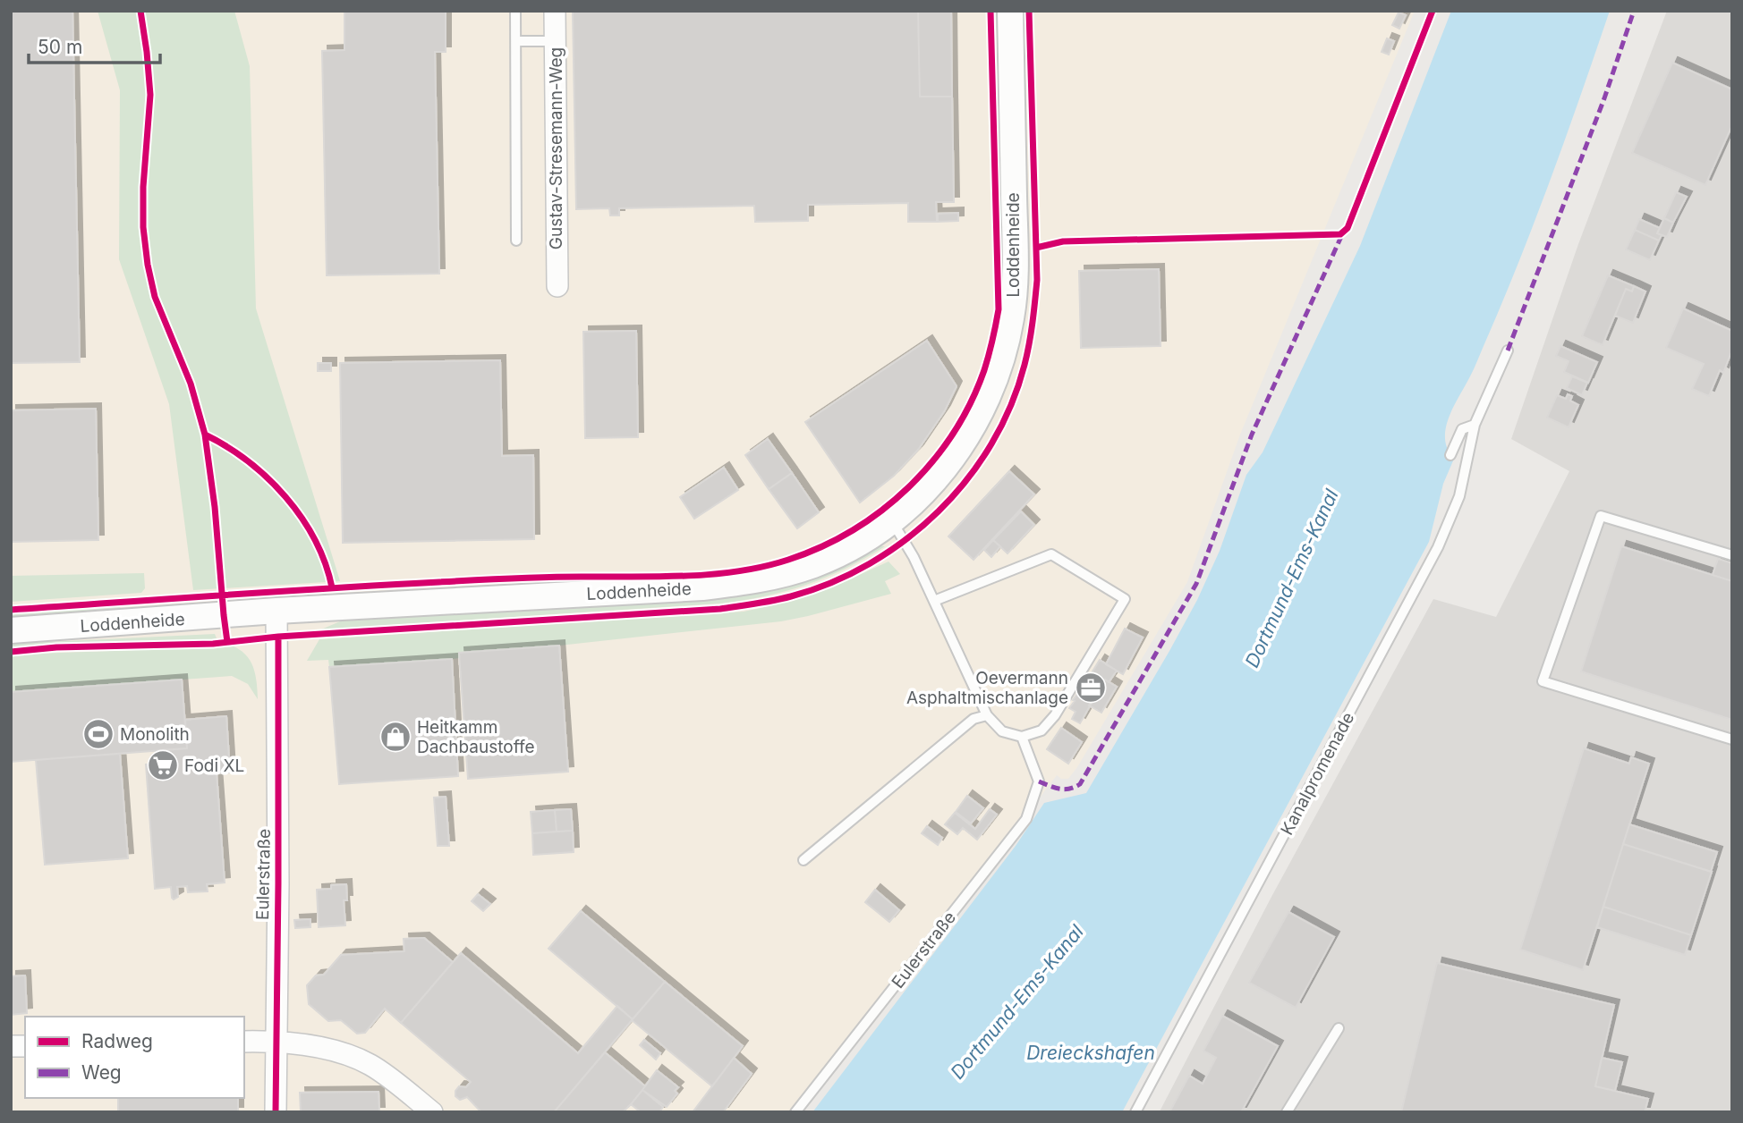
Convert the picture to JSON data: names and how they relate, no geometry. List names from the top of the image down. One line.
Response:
{"streets":{"street":["Gustav-Stresemann-Weg","Loddenheide","Eulerstraße"],"lane":["Kanalpromenade"]},"crossings":[["Loddenheide","Eulerstraße"]],"water":["Dortmund-Ems-Kanal","Dreieckshafen"],"places":{"office":["Oevermann Asphaltmischanlage"],"sports":["Monolith"],"shop":["Heitkamm Dachbaustoffe"],"supermarket":["Fodi XL"]},"legend":["Radweg","Weg"],"scale_bar":"50 m"}
